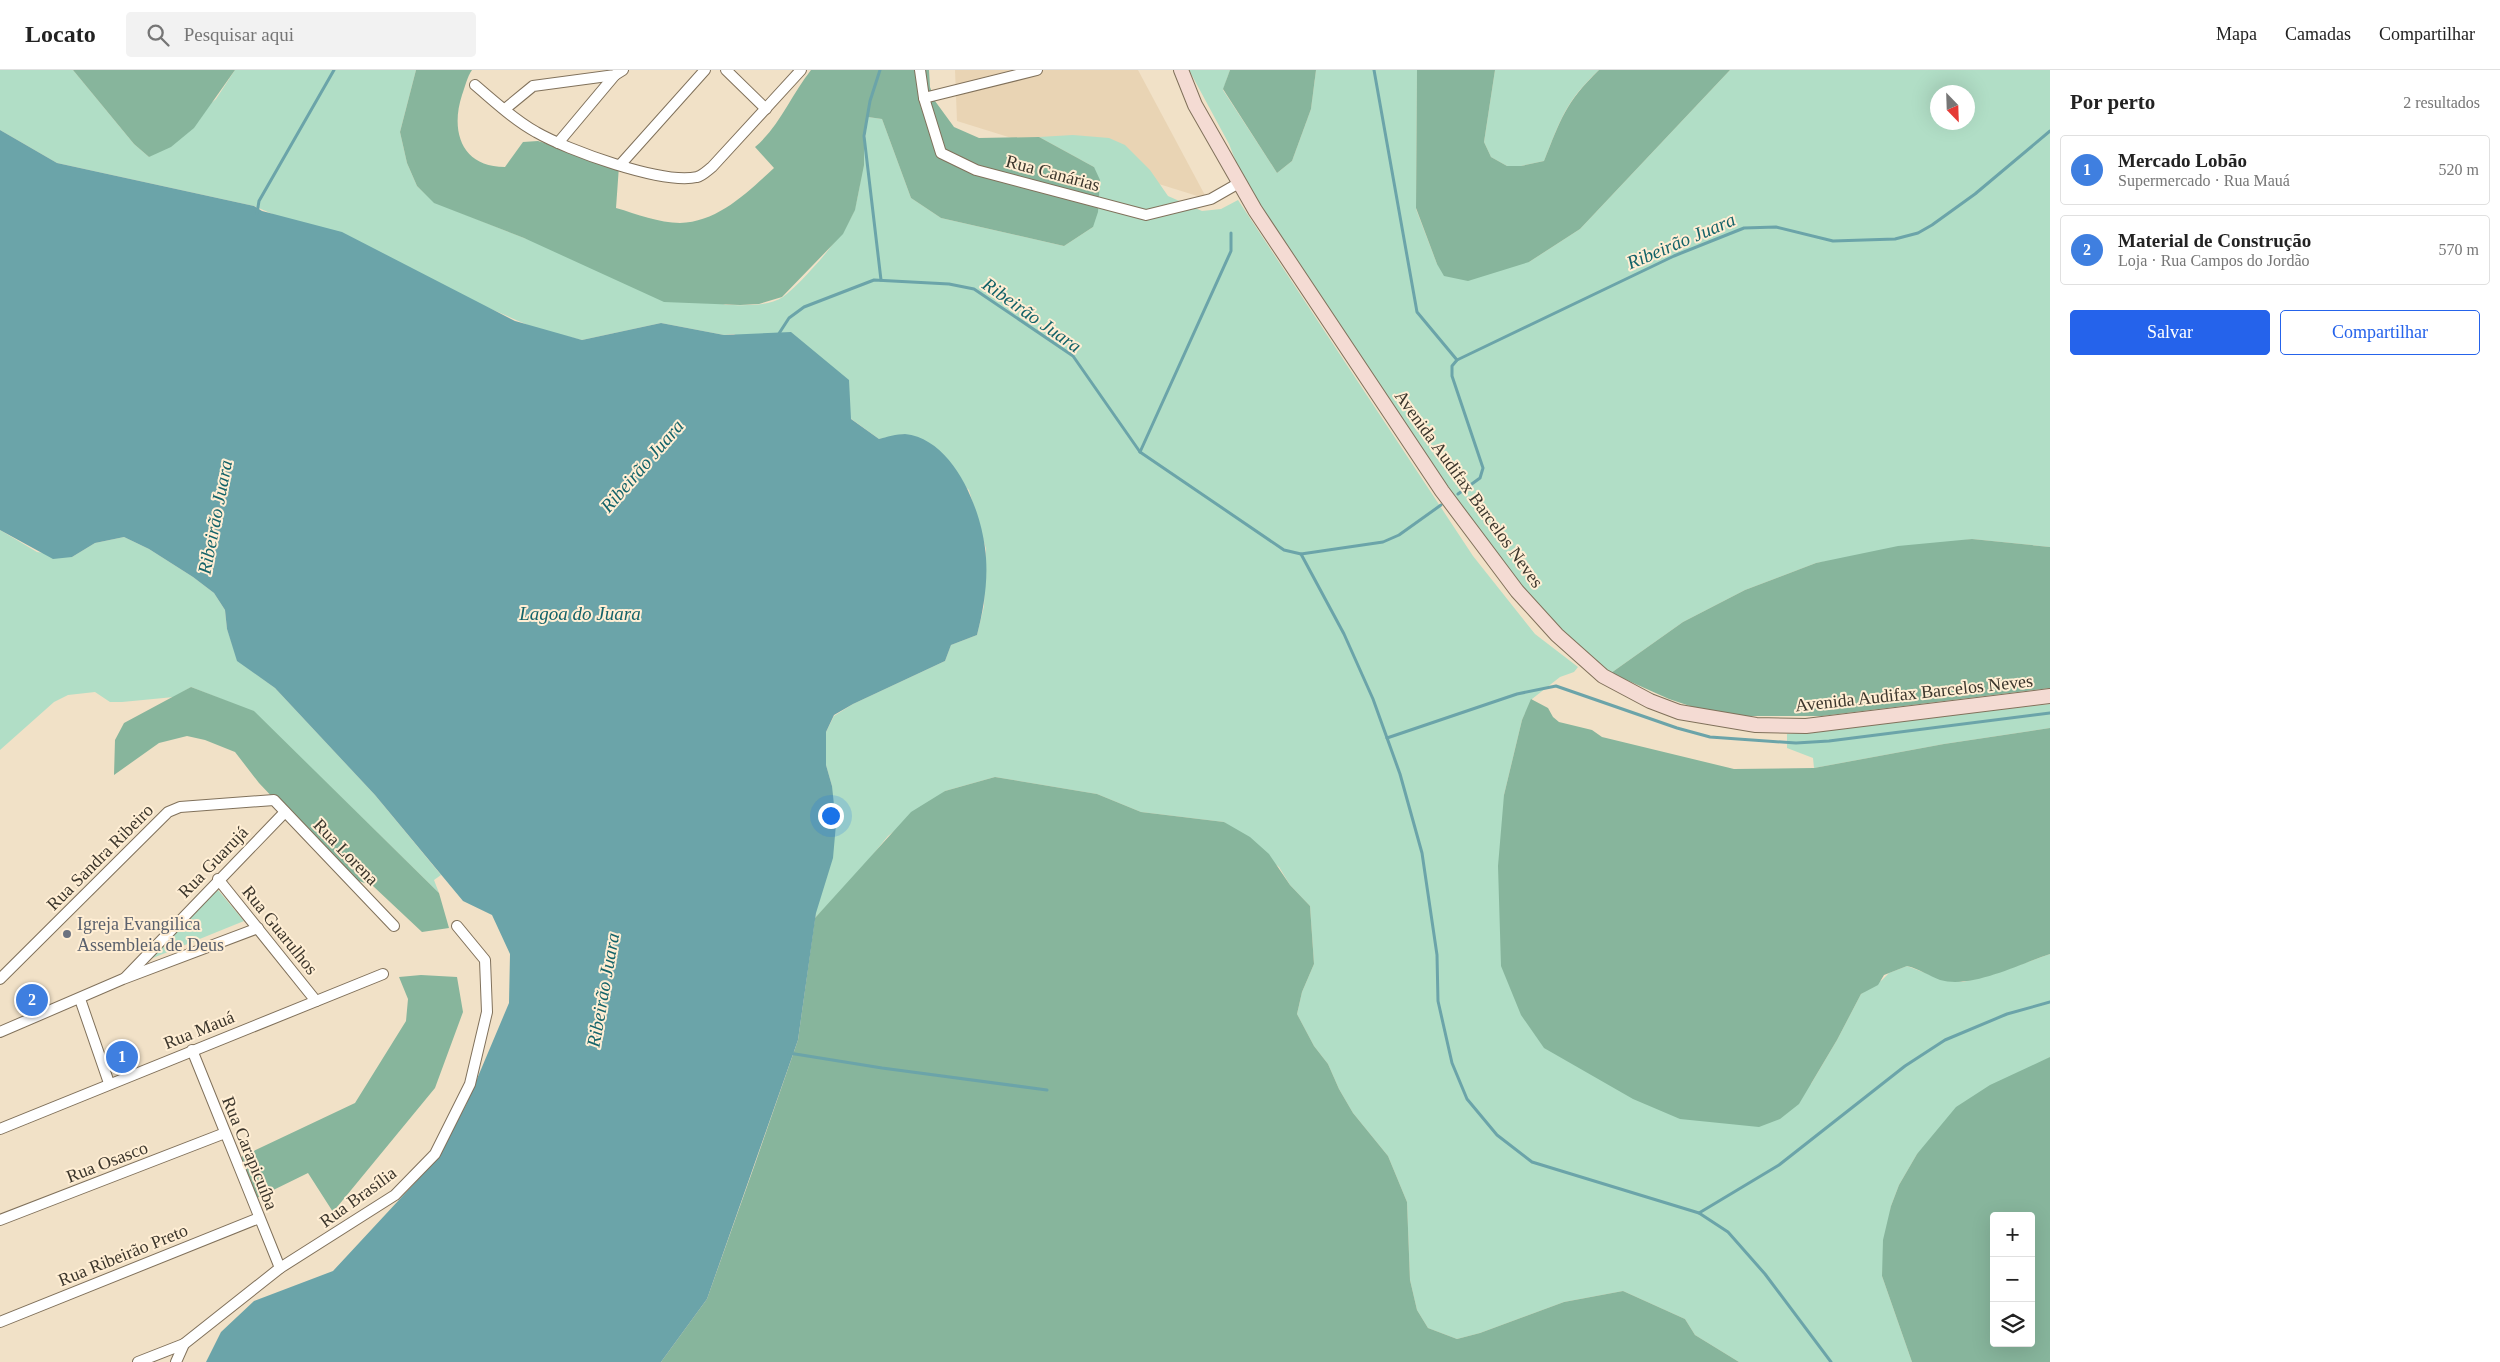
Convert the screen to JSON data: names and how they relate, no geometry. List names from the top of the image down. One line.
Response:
{"streets":{"main road":["Avenida Audifax Barcelos Neves"],"street":["Rua Canárias","Rua Lorena","Rua Sandra Ribeiro","Rua Guarujá","Rua Guarulhos","Rua Mauá","Rua Carapicuíba","Rua Osasco","Rua Brasília","Rua Ribeirão Preto"]},"crossings":[["Rua Canárias","Avenida Audifax Barcelos Neves"],["Rua Lorena","Rua Sandra Ribeiro"],["Rua Lorena","Rua Guarujá"],["Rua Guarujá","Rua Guarulhos"],["Rua Guarulhos","Rua Mauá"],["Rua Mauá","Rua Carapicuíba"],["Rua Carapicuíba","Rua Osasco"],["Rua Carapicuíba","Rua Brasília"],["Rua Carapicuíba","Rua Ribeirão Preto"]],"water":["Ribeirão Juara","Lagoa do Juara"],"places":["Igreja Evangilica Assembleia de Deus"],"north":"bottom right","page":{"header":"Locato","search":"Pesquisar aqui","nav":["Mapa","Camadas","Compartilhar"],"heading":["Por perto","2 resultados"],"list":[{"mark":"1","name":"Mercado Lobão","note":"Supermercado · Rua Mauá","value":"520 m"},{"mark":"2","name":"Material de Construção","note":"Loja · Rua Campos do Jordão","value":"570 m"}],"buttons":["Salvar","Compartilhar"],"pins":["2","1"],"map_buttons":["+","−"]}}
